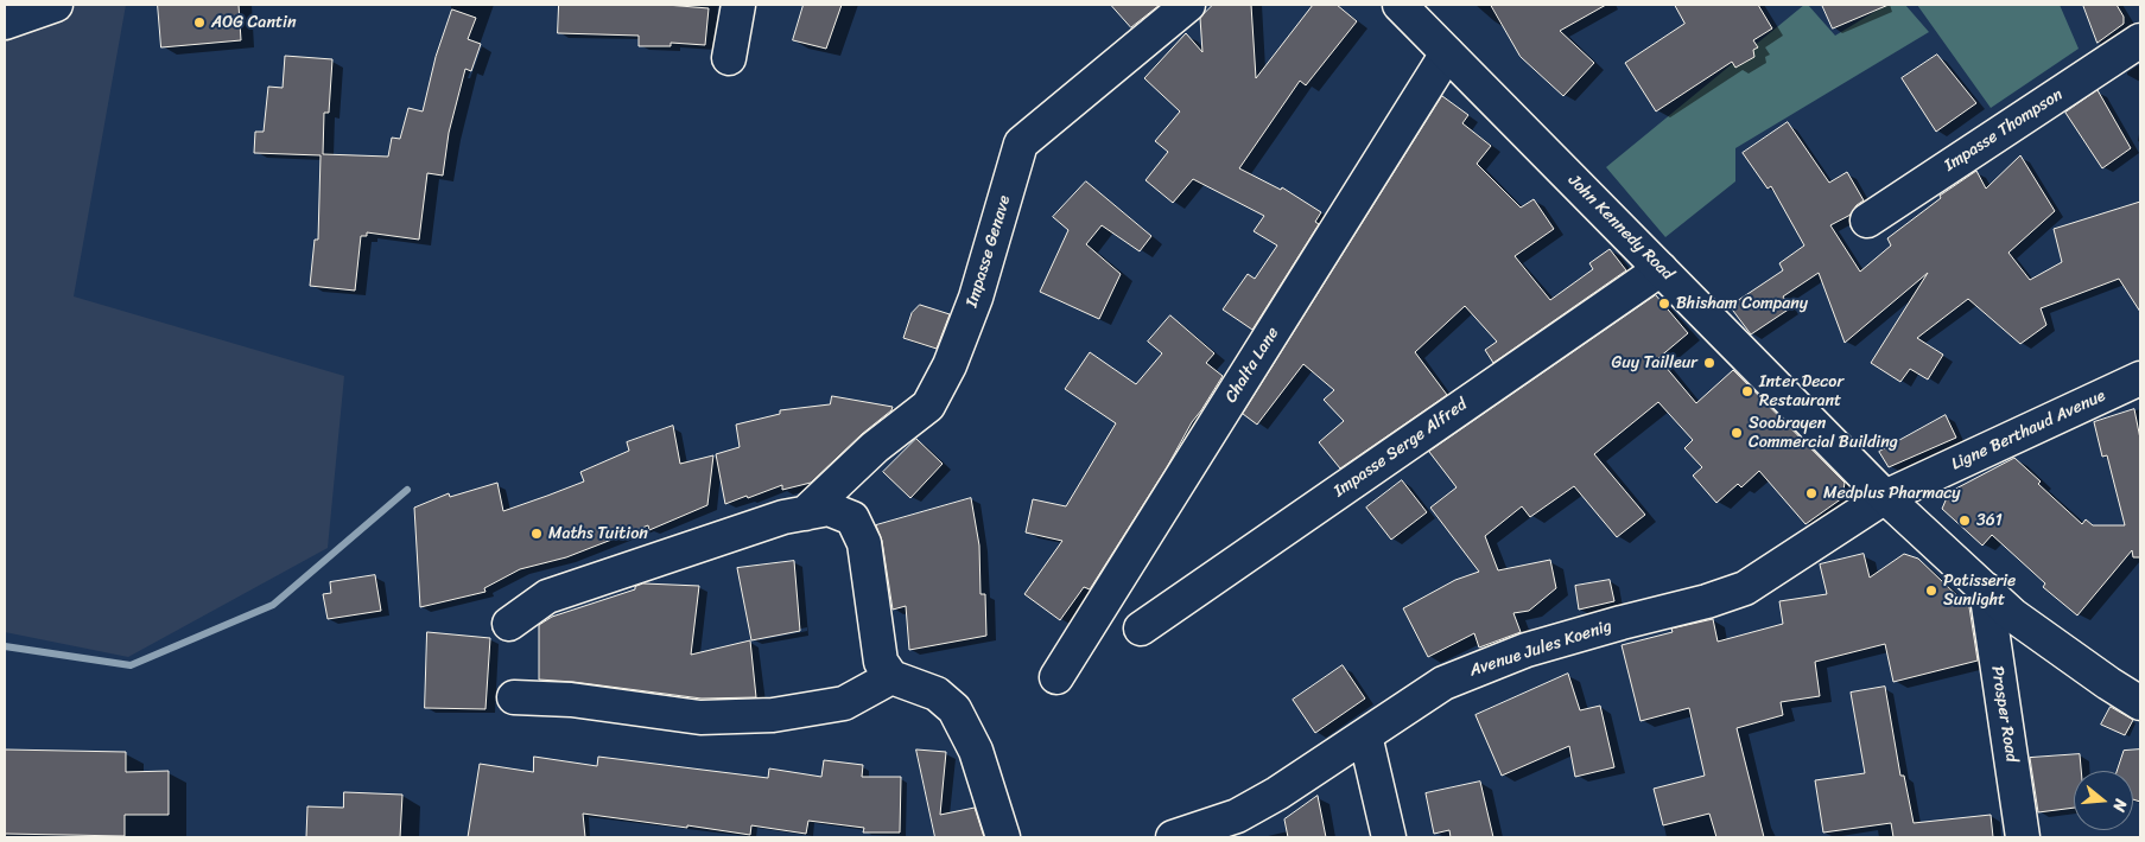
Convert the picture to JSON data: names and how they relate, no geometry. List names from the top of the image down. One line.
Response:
{"streets":{"street":["Impasse Thompson","John Kennedy Road","Chalta Lane","Ligne Berthaud Avenue","Impasse Serge Alfred","Avenue Jules Koenig","Prosper Road"]},"crossings":[["John Kennedy Road","Chalta Lane"],["John Kennedy Road","Ligne Berthaud Avenue"],["John Kennedy Road","Impasse Serge Alfred"],["John Kennedy Road","Avenue Jules Koenig"],["John Kennedy Road","Prosper Road"],["Ligne Berthaud Avenue","Avenue Jules Koenig"]],"places":["AOG Cantin","Bhisham Company","Guy Tailleur","Inter Decor Restaurant","Soobrayen Commercial Building","Medplus Pharmacy","361","Maths Tuition","Patisserie Sunlight"],"north":"right"}
